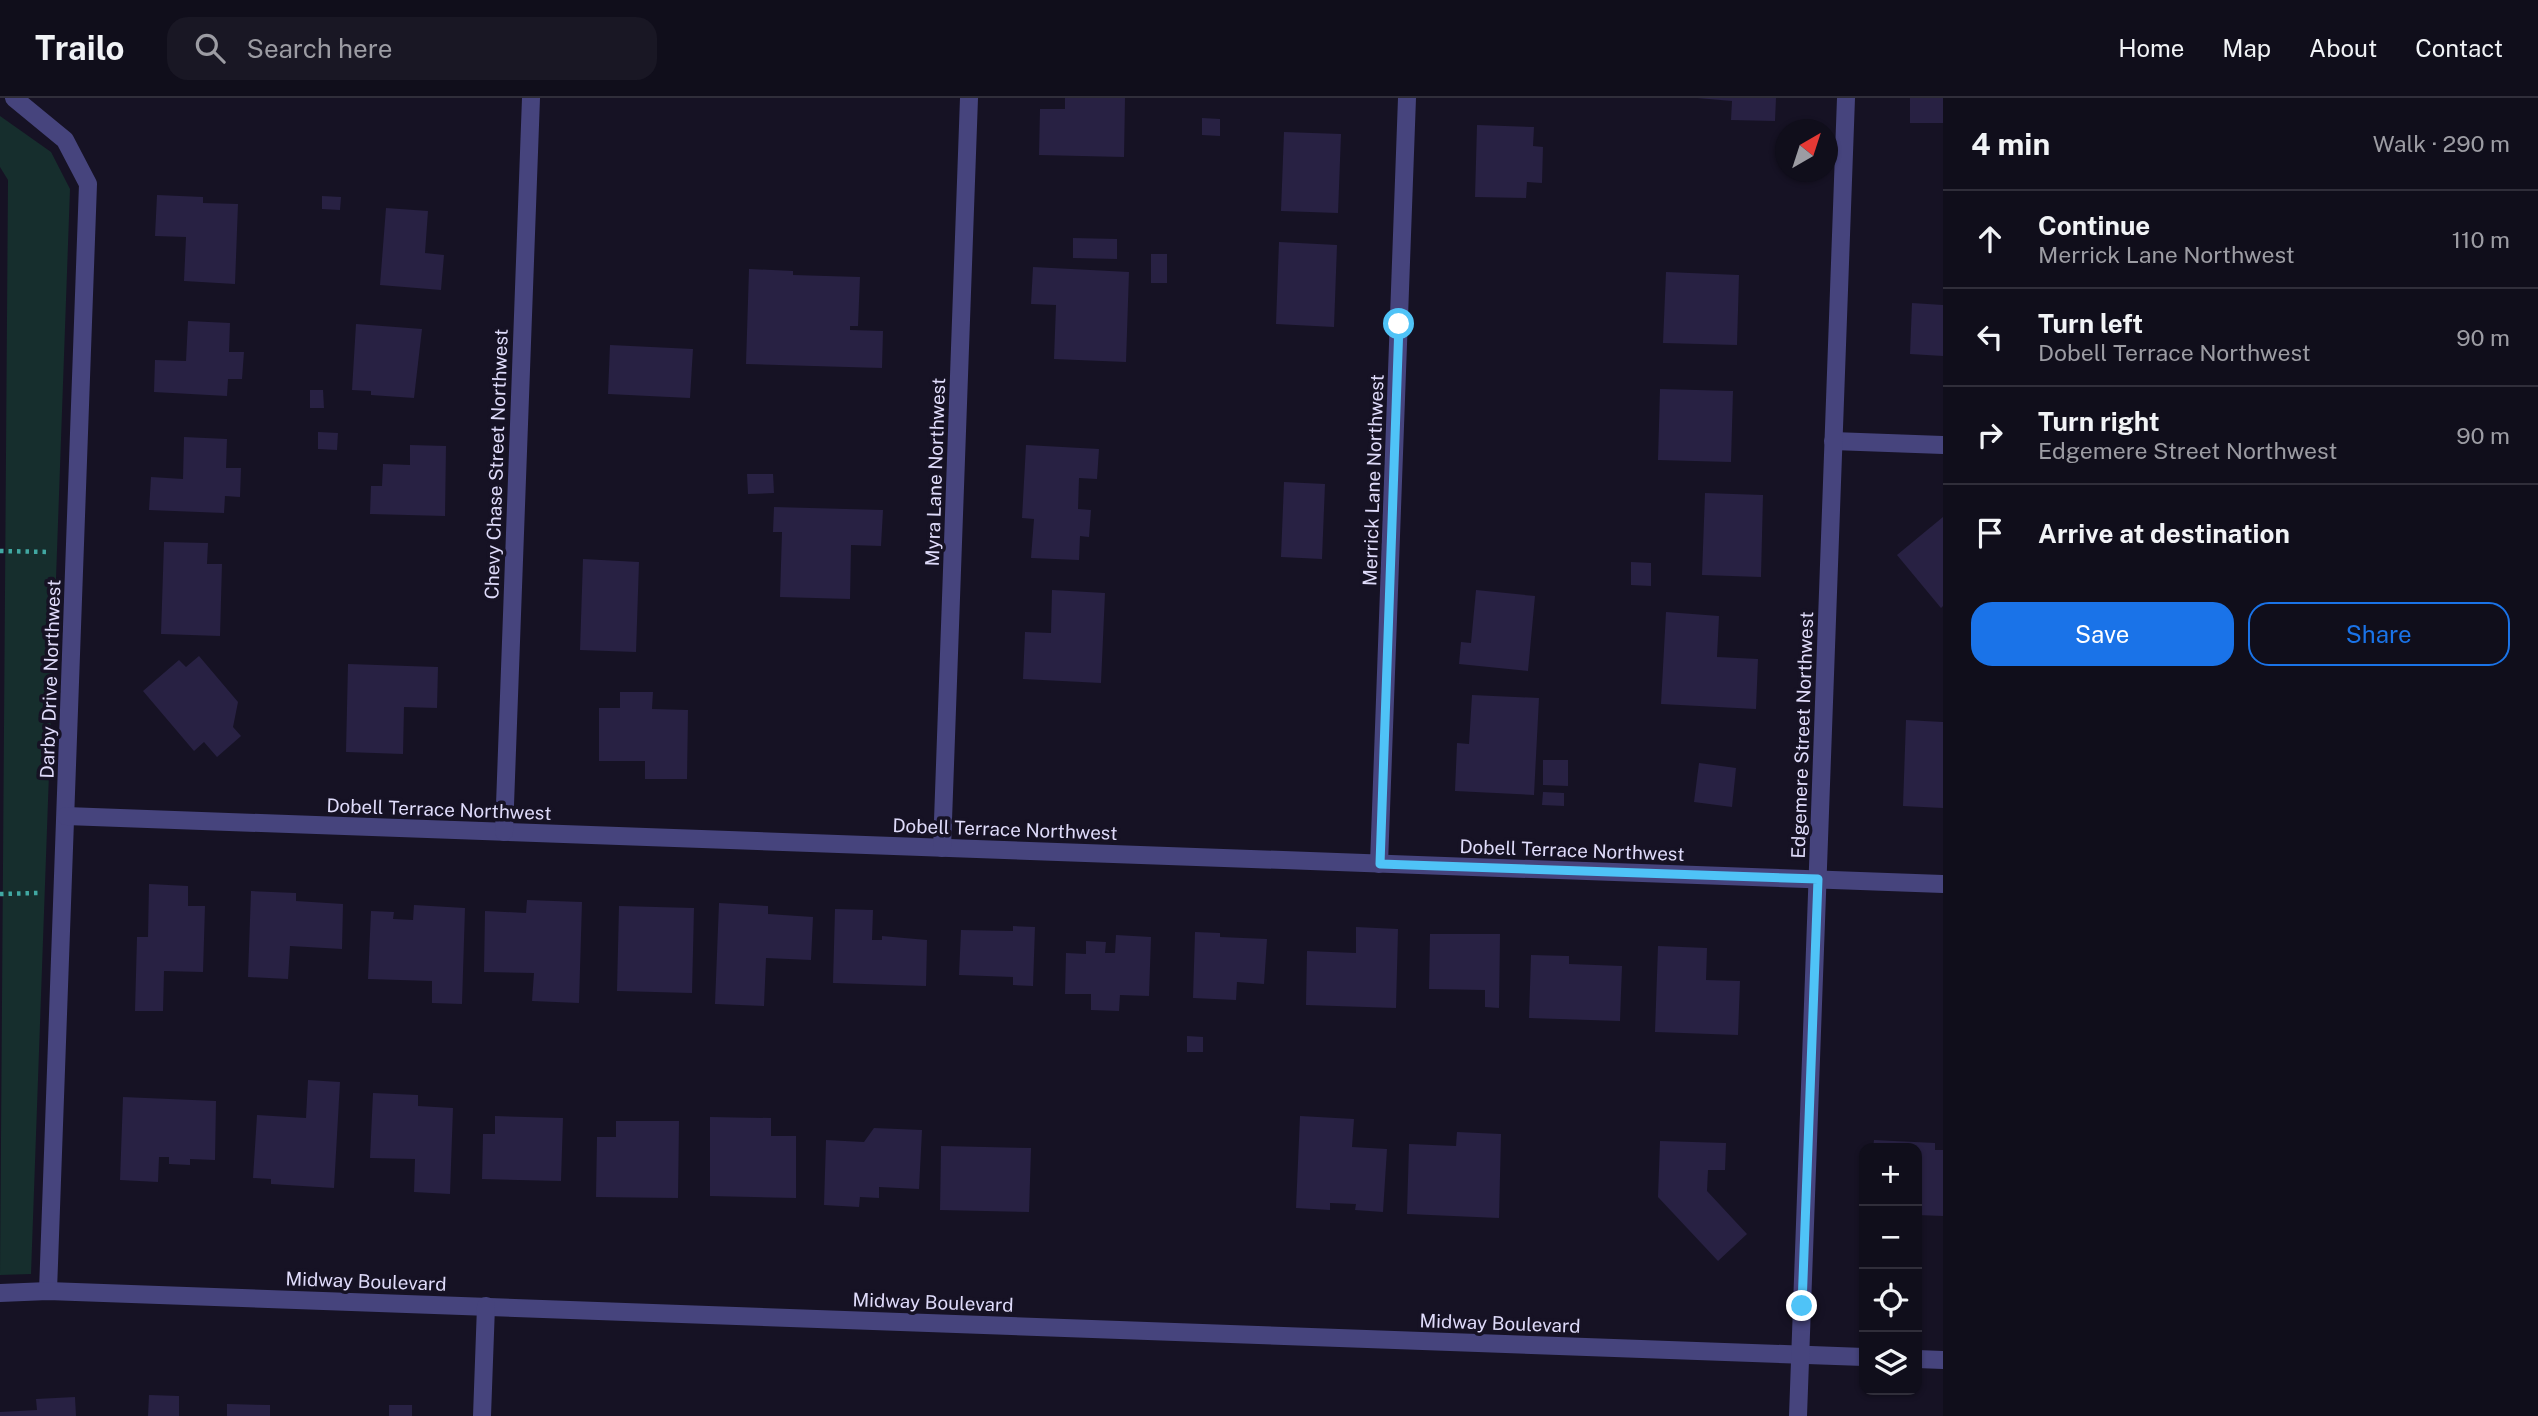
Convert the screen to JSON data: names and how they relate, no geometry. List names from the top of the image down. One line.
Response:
{"streets":{"street":["Chevy Chase Street Northwest","Myra Lane Northwest","Merrick Lane Northwest","Darby Drive Northwest","Edgemere Street Northwest","Dobell Terrace Northwest","Midway Boulevard"]},"crossings":[["Chevy Chase Street Northwest","Dobell Terrace Northwest"],["Myra Lane Northwest","Dobell Terrace Northwest"],["Merrick Lane Northwest","Dobell Terrace Northwest"],["Darby Drive Northwest","Dobell Terrace Northwest"],["Darby Drive Northwest","Midway Boulevard"],["Edgemere Street Northwest","Dobell Terrace Northwest"],["Edgemere Street Northwest","Midway Boulevard"]],"north":"top right","page":{"header":"Trailo","search":"Search here","nav":["Home","Map","About","Contact"],"heading":["4 min","Walk · 290 m"],"list":[["Continue","Merrick Lane Northwest","110 m"],["Turn left","Dobell Terrace Northwest","90 m"],["Turn right","Edgemere Street Northwest","90 m"],"Arrive at destination"],"buttons":["Save","Share"],"map_buttons":["+","−"]}}
